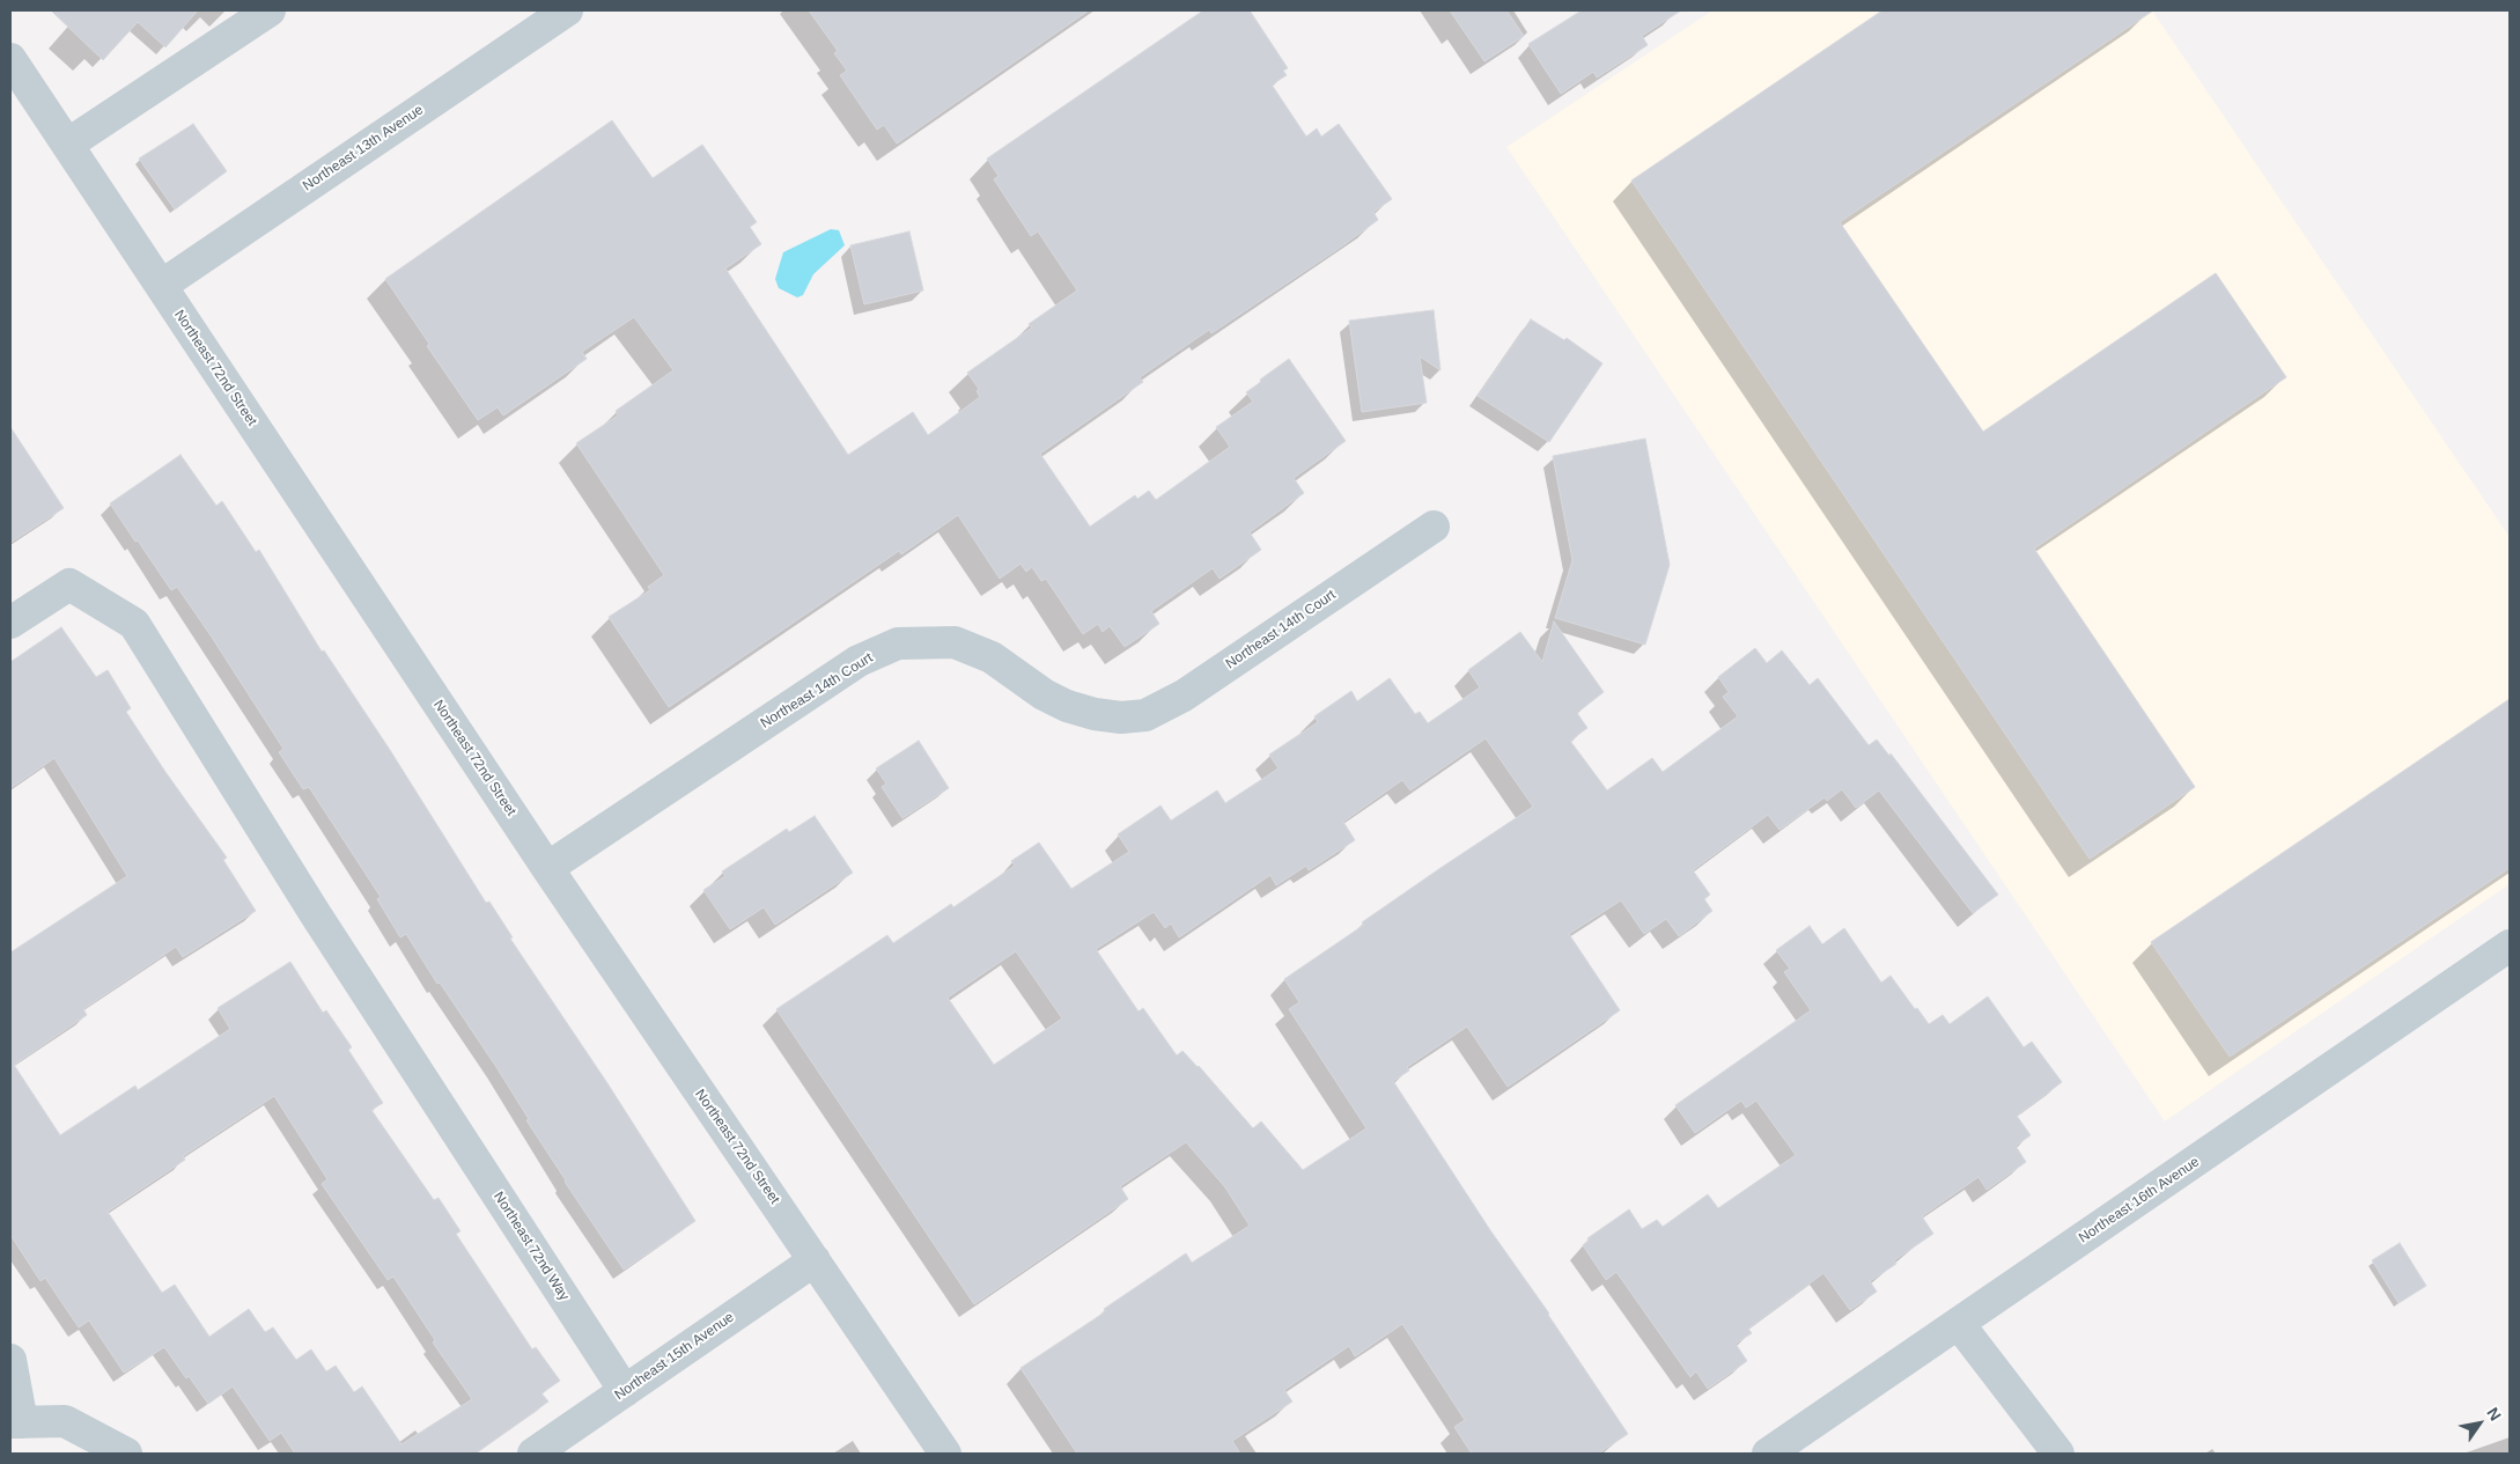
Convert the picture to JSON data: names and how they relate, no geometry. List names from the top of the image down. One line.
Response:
{"streets":{"street":["Northeast 13th Avenue","Northeast 72nd Street","Northeast 14th Court","Northeast 16th Avenue","Northeast 72nd Way","Northeast 15th Avenue"]},"crossings":[["Northeast 13th Avenue","Northeast 72nd Street"],["Northeast 72nd Street","Northeast 14th Court"],["Northeast 72nd Street","Northeast 15th Avenue"],["Northeast 72nd Way","Northeast 15th Avenue"]],"north":"top right"}
